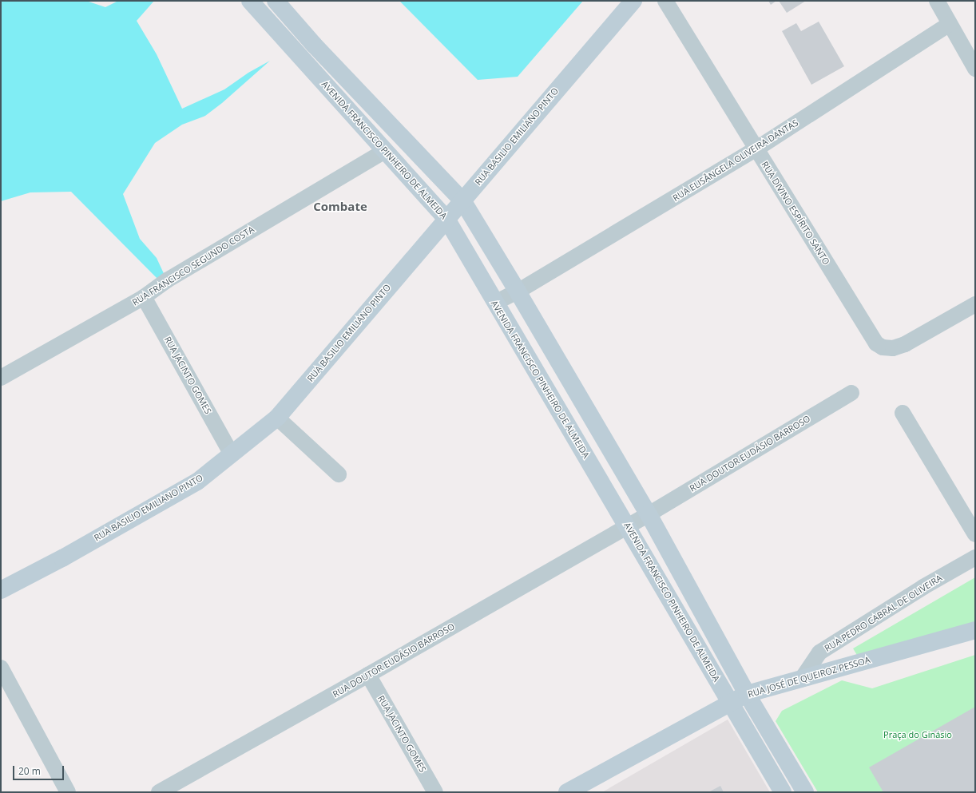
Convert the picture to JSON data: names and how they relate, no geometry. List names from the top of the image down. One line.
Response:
{"streets":{"main road":["RUA BASILIO EMILIANO PINTO","AVENIDA FRANCISCO PINHEIRO DE ALMEIDA","RUA JOSÉ DE QUEIROZ PESSOA"],"street":["RUA ELISÂNGELA OLIVEIRA DANTAS","RUA DIVINO ESPÍRITO SANTO","RUA FRANCISCO SEGUNDO COSTA","RUA JACINTO GOMES","RUA DOUTOR EUDÁSIO BARROSO","RUA PEDRO CABRAL DE OLIVEIRA"]},"crossings":[["RUA BASILIO EMILIANO PINTO","AVENIDA FRANCISCO PINHEIRO DE ALMEIDA"],["RUA BASILIO EMILIANO PINTO","RUA JACINTO GOMES"],["AVENIDA FRANCISCO PINHEIRO DE ALMEIDA","RUA ELISÂNGELA OLIVEIRA DANTAS"],["AVENIDA FRANCISCO PINHEIRO DE ALMEIDA","RUA FRANCISCO SEGUNDO COSTA"],["AVENIDA FRANCISCO PINHEIRO DE ALMEIDA","RUA DOUTOR EUDÁSIO BARROSO"],["AVENIDA FRANCISCO PINHEIRO DE ALMEIDA","RUA JOSÉ DE QUEIROZ PESSOA"],["RUA ELISÂNGELA OLIVEIRA DANTAS","RUA DIVINO ESPÍRITO SANTO"],["RUA FRANCISCO SEGUNDO COSTA","RUA JACINTO GOMES"],["RUA JACINTO GOMES","RUA DOUTOR EUDÁSIO BARROSO"],["RUA PEDRO CABRAL DE OLIVEIRA","RUA JOSÉ DE QUEIROZ PESSOA"]],"districts":["Combate"],"parks":["Praça do Ginásio"],"scale_bar":"20 m"}
